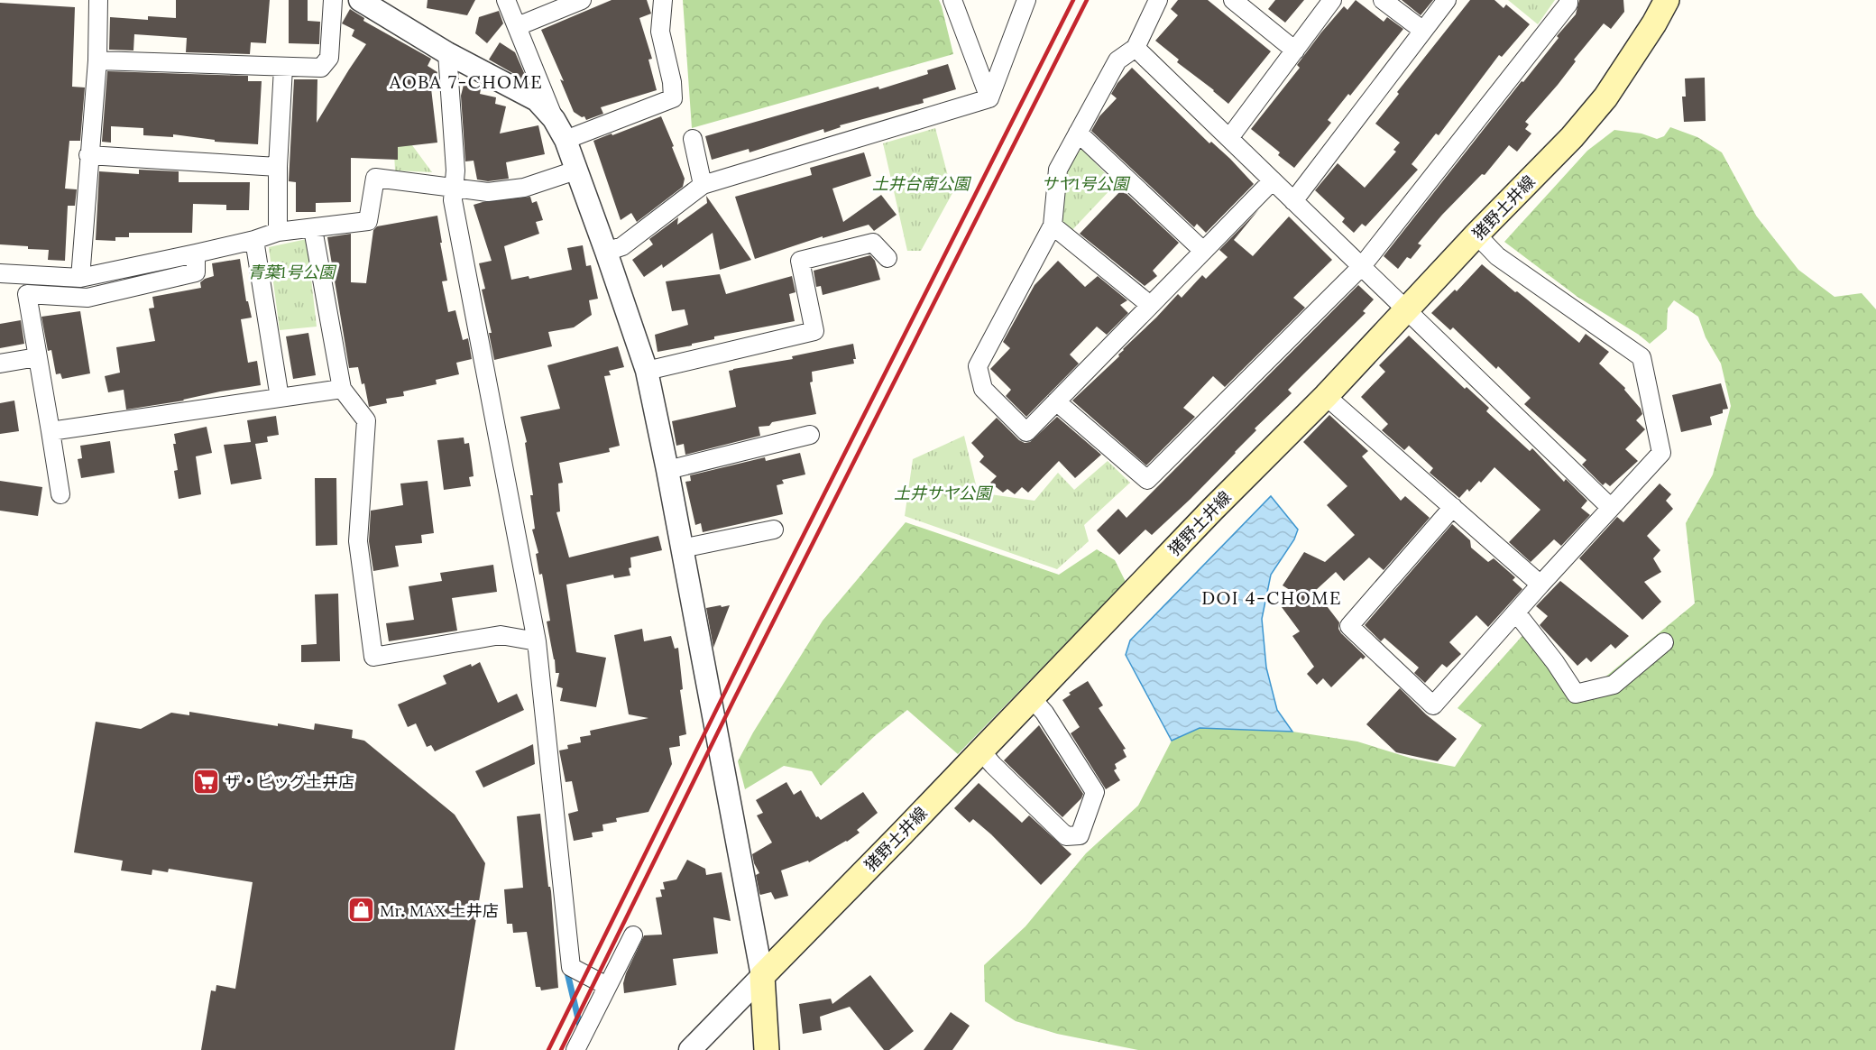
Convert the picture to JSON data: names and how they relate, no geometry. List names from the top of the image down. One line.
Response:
{"streets":{"main road":["猪野土井線"]},"districts":["AOBA 7-CHOME","DOI 4-CHOME"],"parks":["土井台南公園","サヤ1号公園","青葉1号公園","土井サヤ公園"],"places":{"supermarket":["ザ・ビッグ土井店"],"shop":["Mr. MAX 土井店"]}}
